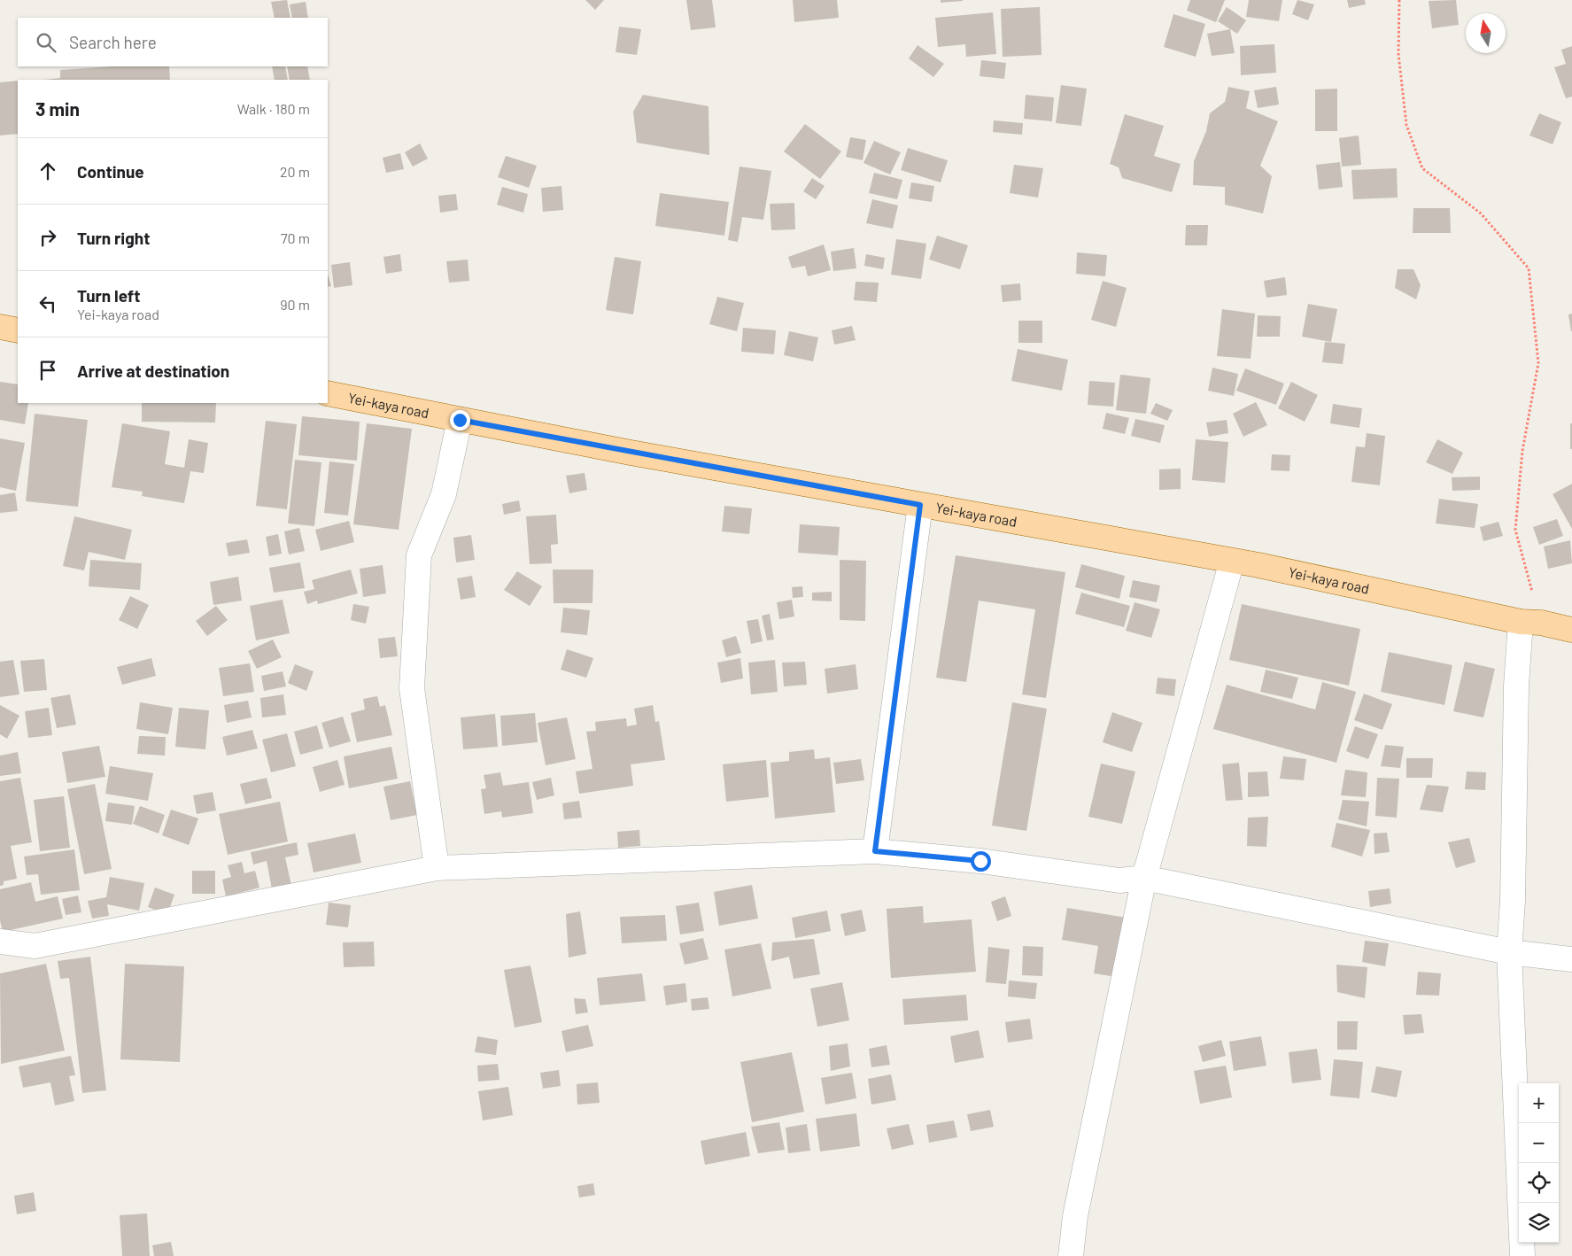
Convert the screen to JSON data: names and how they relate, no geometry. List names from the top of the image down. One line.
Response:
{"streets":{"main road":["Yei-kaya road"]},"north":"top","page":{"search":"Search here","heading":["3 min","Walk · 180 m"],"list":[["Continue","20 m"],["Turn right","70 m"],["Turn left","Yei-kaya road","90 m"],"Arrive at destination"],"map_buttons":["+","−"]}}
